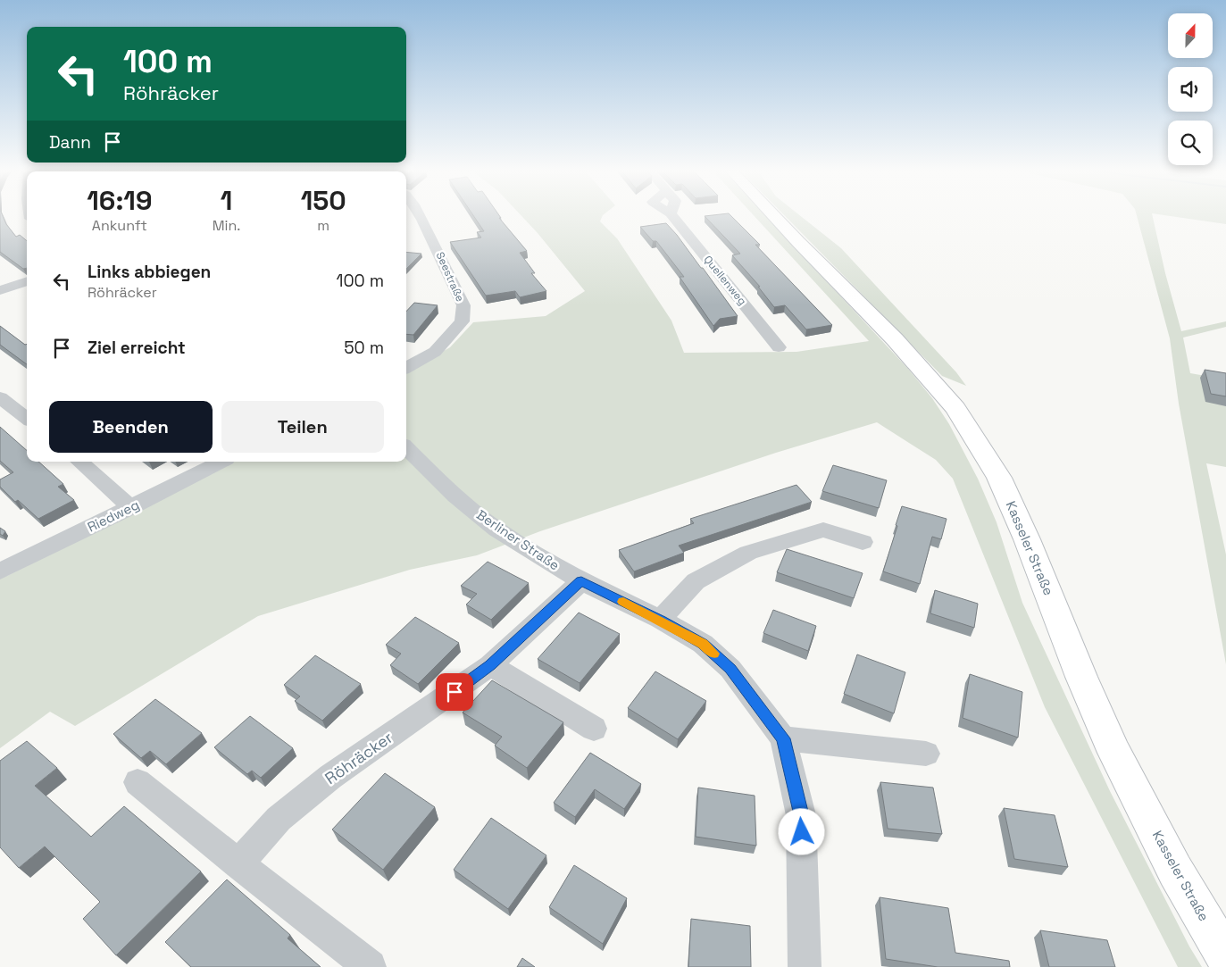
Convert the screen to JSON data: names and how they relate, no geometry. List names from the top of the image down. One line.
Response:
{"streets":{"main road":["Kasseler Straße"],"street":["Seestraße","Quellenweg","Riedweg","Berliner Straße","Röhräcker"]},"crossings":[["Berliner Straße","Röhräcker"]],"north":"top","page":{"turn":["100 m","Röhräcker"],"then":"Dann","eta":["16:19","Ankunft","1","Min.","150","m"],"list":[{"name":"Links abbiegen","note":"Röhräcker","value":"100 m"},{"name":"Ziel erreicht","value":"50 m"}],"buttons":["Beenden","Teilen"]}}
